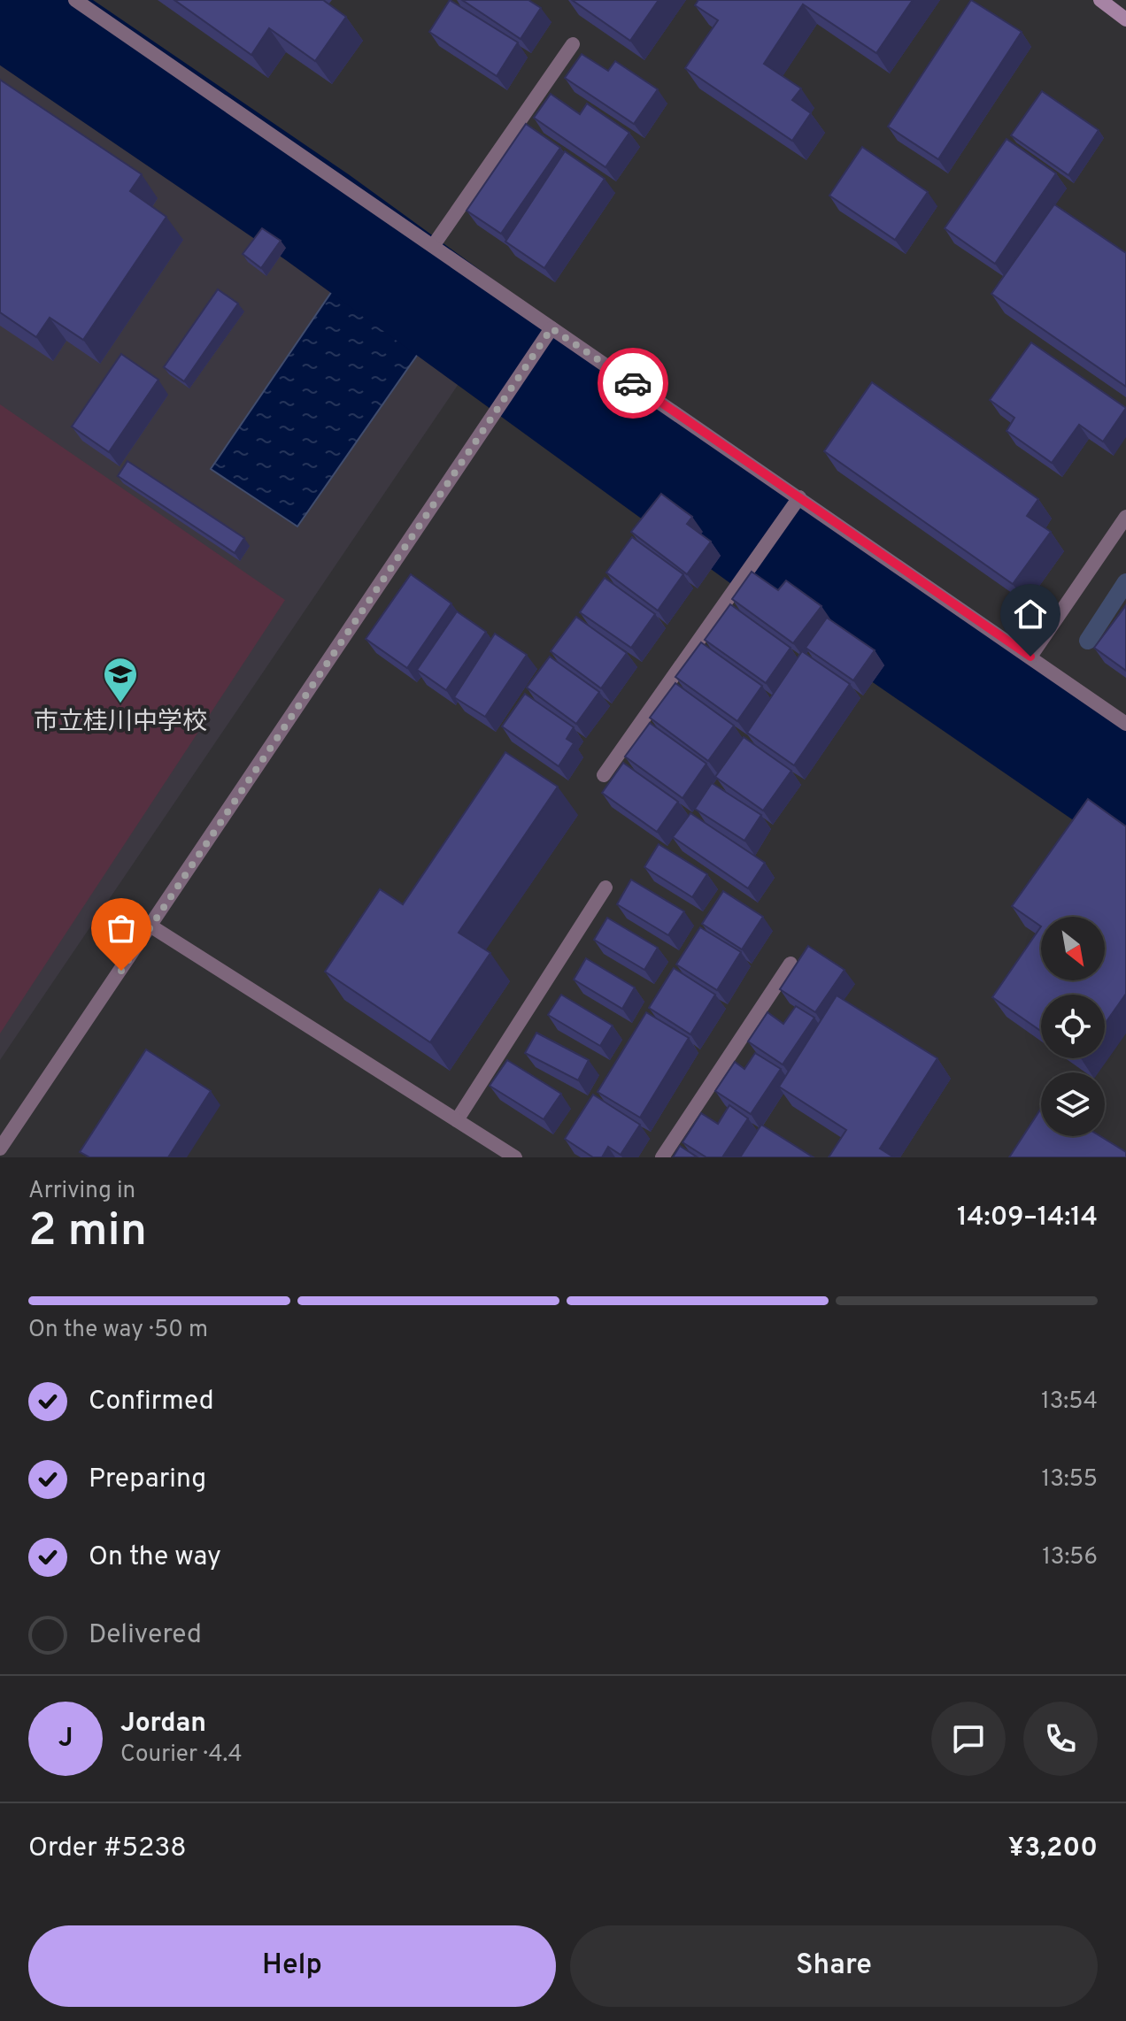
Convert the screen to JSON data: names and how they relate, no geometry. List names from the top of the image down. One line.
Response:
{"places":{"school or university":["市立桂川中学校"]},"north":"bottom right","page":{"heading":["2 min","Arriving in","14:09–14:14"],"panel":["Jordan","Courier · 4.4","Order #5238","¥3,200"],"bar":"On the way · 50 m","list":[["Confirmed","13:54"],["Preparing","13:55"],["On the way","13:56"],"Delivered"],"round":"J","buttons":["Help","Share"]}}
